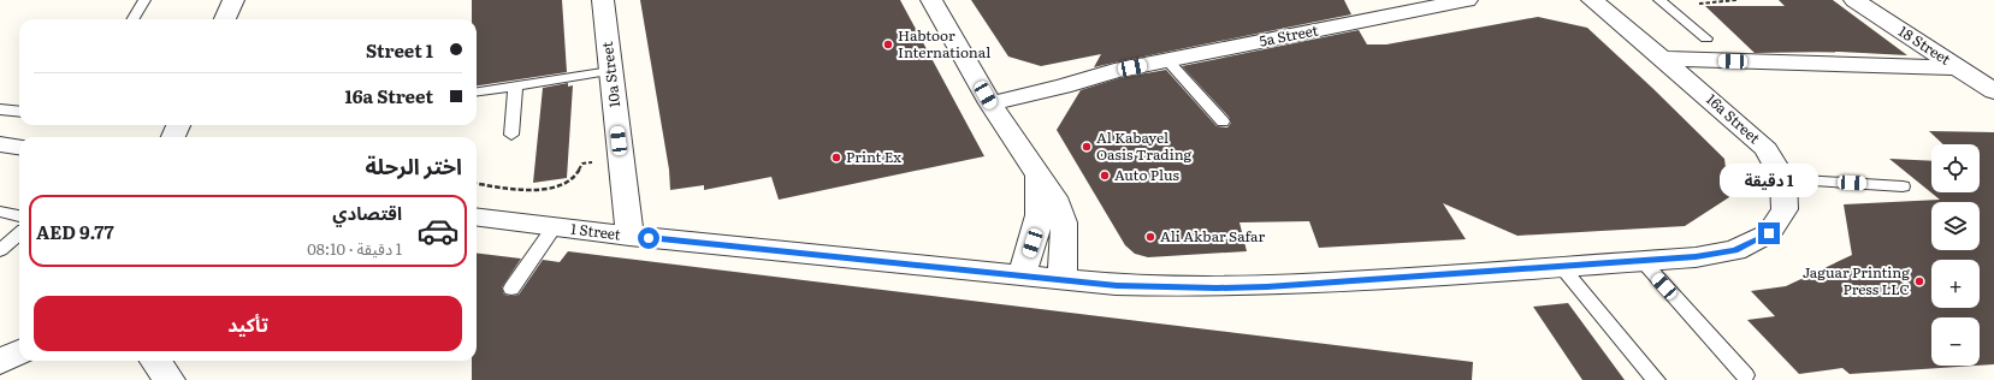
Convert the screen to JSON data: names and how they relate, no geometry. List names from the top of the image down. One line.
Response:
{"streets":{"street":["5a Street","18 Street","10a Street","16a Street","1 Street"]},"crossings":[["10a Street","1 Street"],["16a Street","1 Street"]],"places":["Habtoor International","Al Kabayel Oasis Trading","Print Ex","Auto Plus","Ali Akbar Safar","Jaguar Printing Press LLC"],"page":{"banner":["1 Street","16a Street"],"heading":"اختر الرحلة","map_buttons":["+","−"],"bubble":"1 دقيقة","list":[{"name":"اقتصادي","note":"1 دقيقة · 08:10","value":"AED 9.77"}],"buttons":"تأكيد"}}
